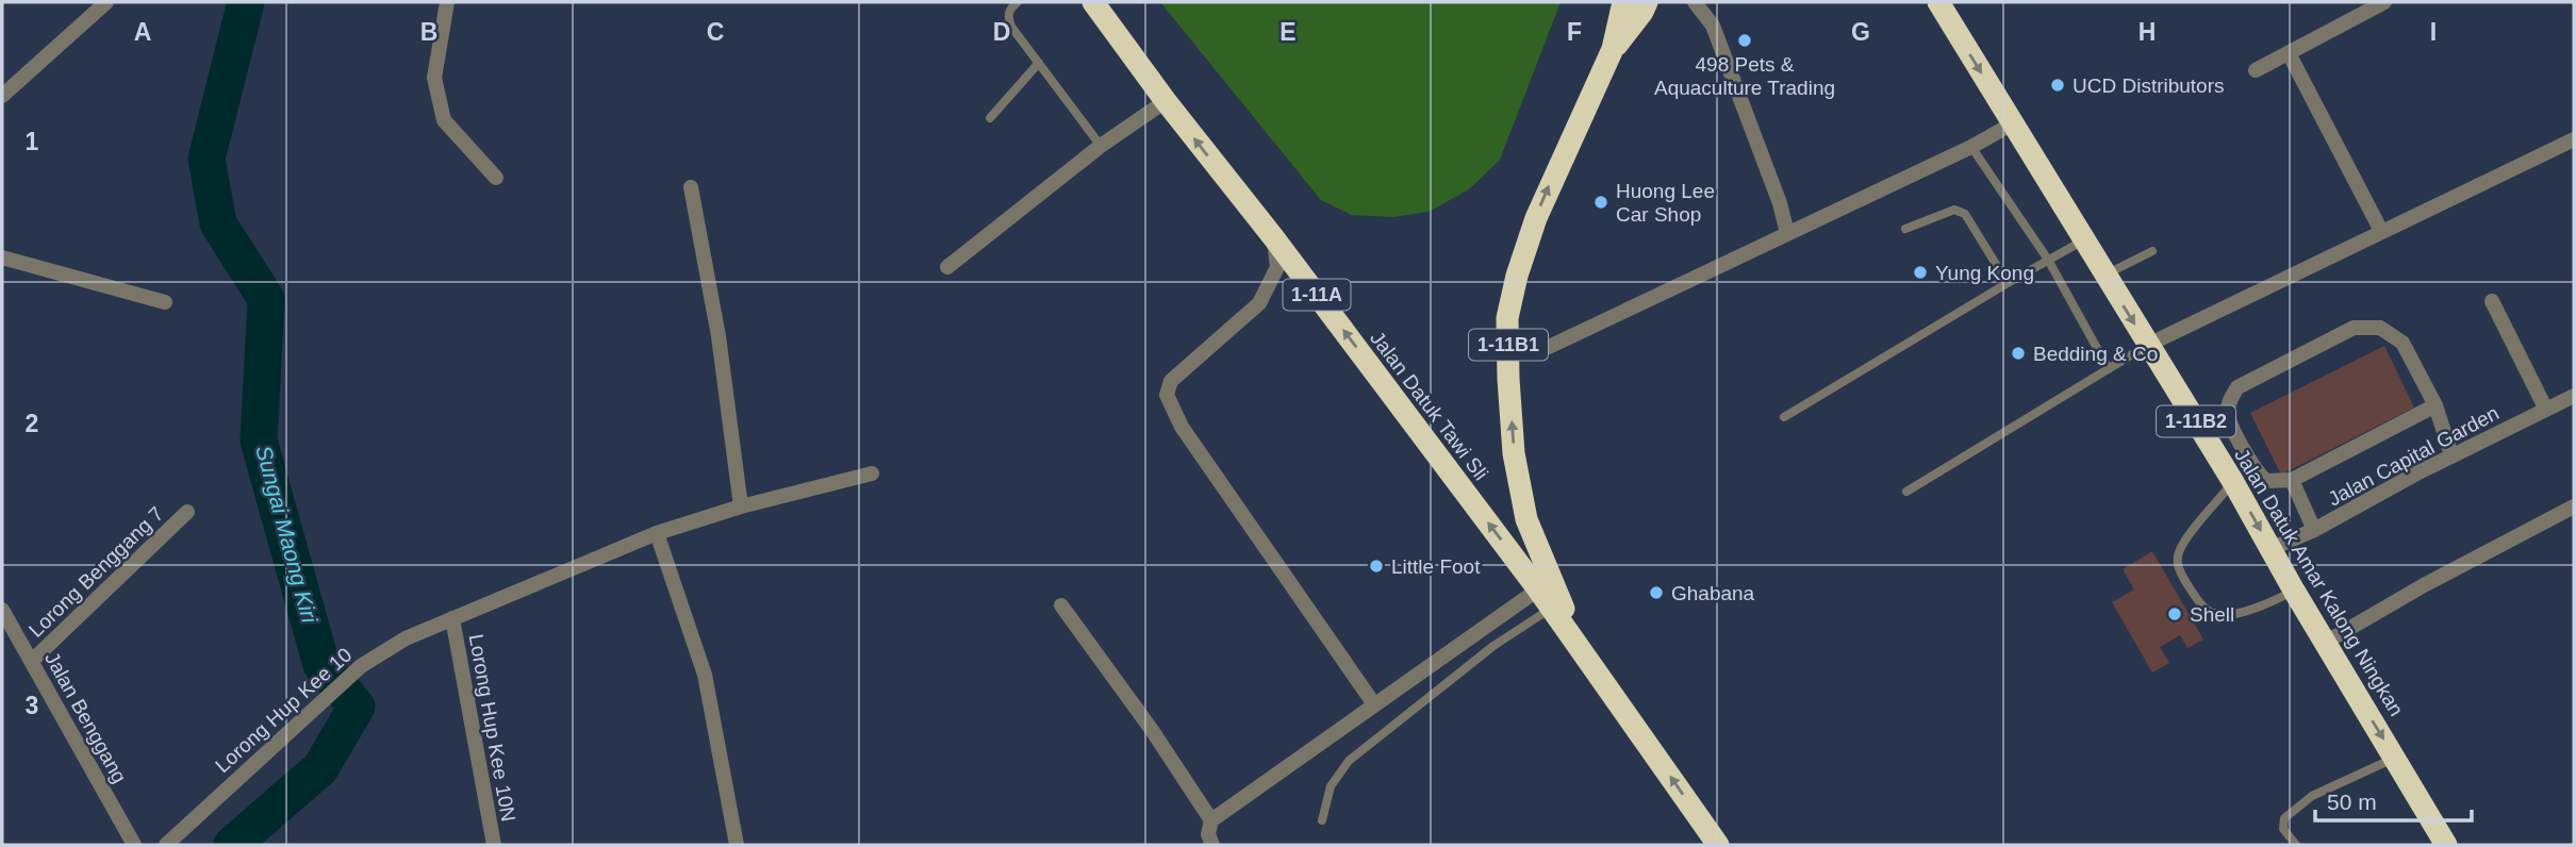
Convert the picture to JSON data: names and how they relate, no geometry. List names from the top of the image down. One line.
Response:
{"streets":{"highway":["1-11A","1-11B1","Jalan Datuk Tawi Sli","1-11B2","Jalan Datuk Amar Kalong Ningkan"],"street":["Jalan Capital Garden","Lorong Benggang 7","Lorong Hup Kee 10","Jalan Benggang","Lorong Hup Kee 10N"]},"crossings":[["1-11B1","Jalan Datuk Tawi Sli"],["Jalan Capital Garden","Jalan Datuk Amar Kalong Ningkan"],["Lorong Benggang 7","Jalan Benggang"],["Lorong Hup Kee 10","Lorong Hup Kee 10N"]],"one_way":["Jalan Datuk Tawi Sli","Jalan Datuk Amar Kalong Ningkan"],"water":["Sungai Maong Kiri"],"places":["498 Pets & Aquaculture Trading","UCD Distributors","Huong Lee Car Shop","Yung Kong","Bedding & Co","Little Foot","Ghabana","Shell"],"scale_bar":"50 m","grid":{"columns":["A","B","C","D","E","F","G","H","I"],"rows":["1","2","3"]}}
